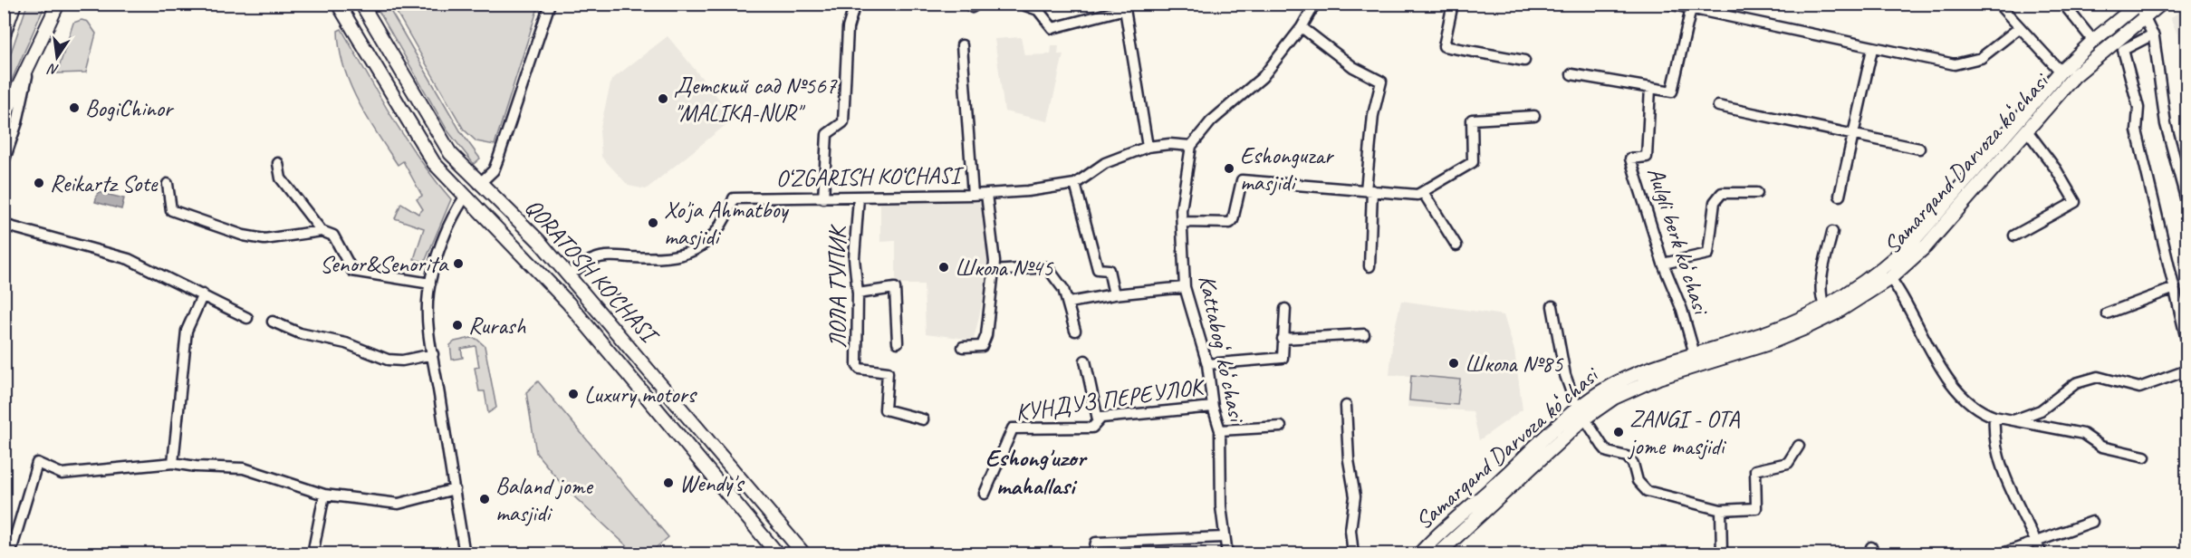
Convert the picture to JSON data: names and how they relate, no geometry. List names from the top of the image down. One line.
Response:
{"streets":{"main road":["Samarqand Darvoza koʻchasi","QORATOSH KO'CHASI"],"street":["O‘ZGARISH KO‘CHASI","Aulgli berk koʻchasi","ЛОЛА ТУПИК","Kattabogʻ koʻchasi","КУНДУЗ ПЕРЕУЛОК"]},"crossings":[["Samarqand Darvoza koʻchasi","Aulgli berk koʻchasi"],["O‘ZGARISH KO‘CHASI","QORATOSH KO'CHASI"],["O‘ZGARISH KO‘CHASI","ЛОЛА ТУПИК"],["O‘ZGARISH KO‘CHASI","Kattabogʻ koʻchasi"],["Kattabogʻ koʻchasi","КУНДУЗ ПЕРЕУЛОК"]],"districts":["Eshong'uzor mahallasi"],"places":["Детский сад №567 \"MALIKA-NUR\"","BogiChinor","Eshonguzar masjidi","Reikartz Sote","Xo'ja Ahmatboy masjidi","Senor&Senorita","Школа №45","Rurash","Школа №85","Luxury motors","ZANGI - OTA jome masjidi","Wendy's","Baland jome masjidi"],"north":"bottom"}
